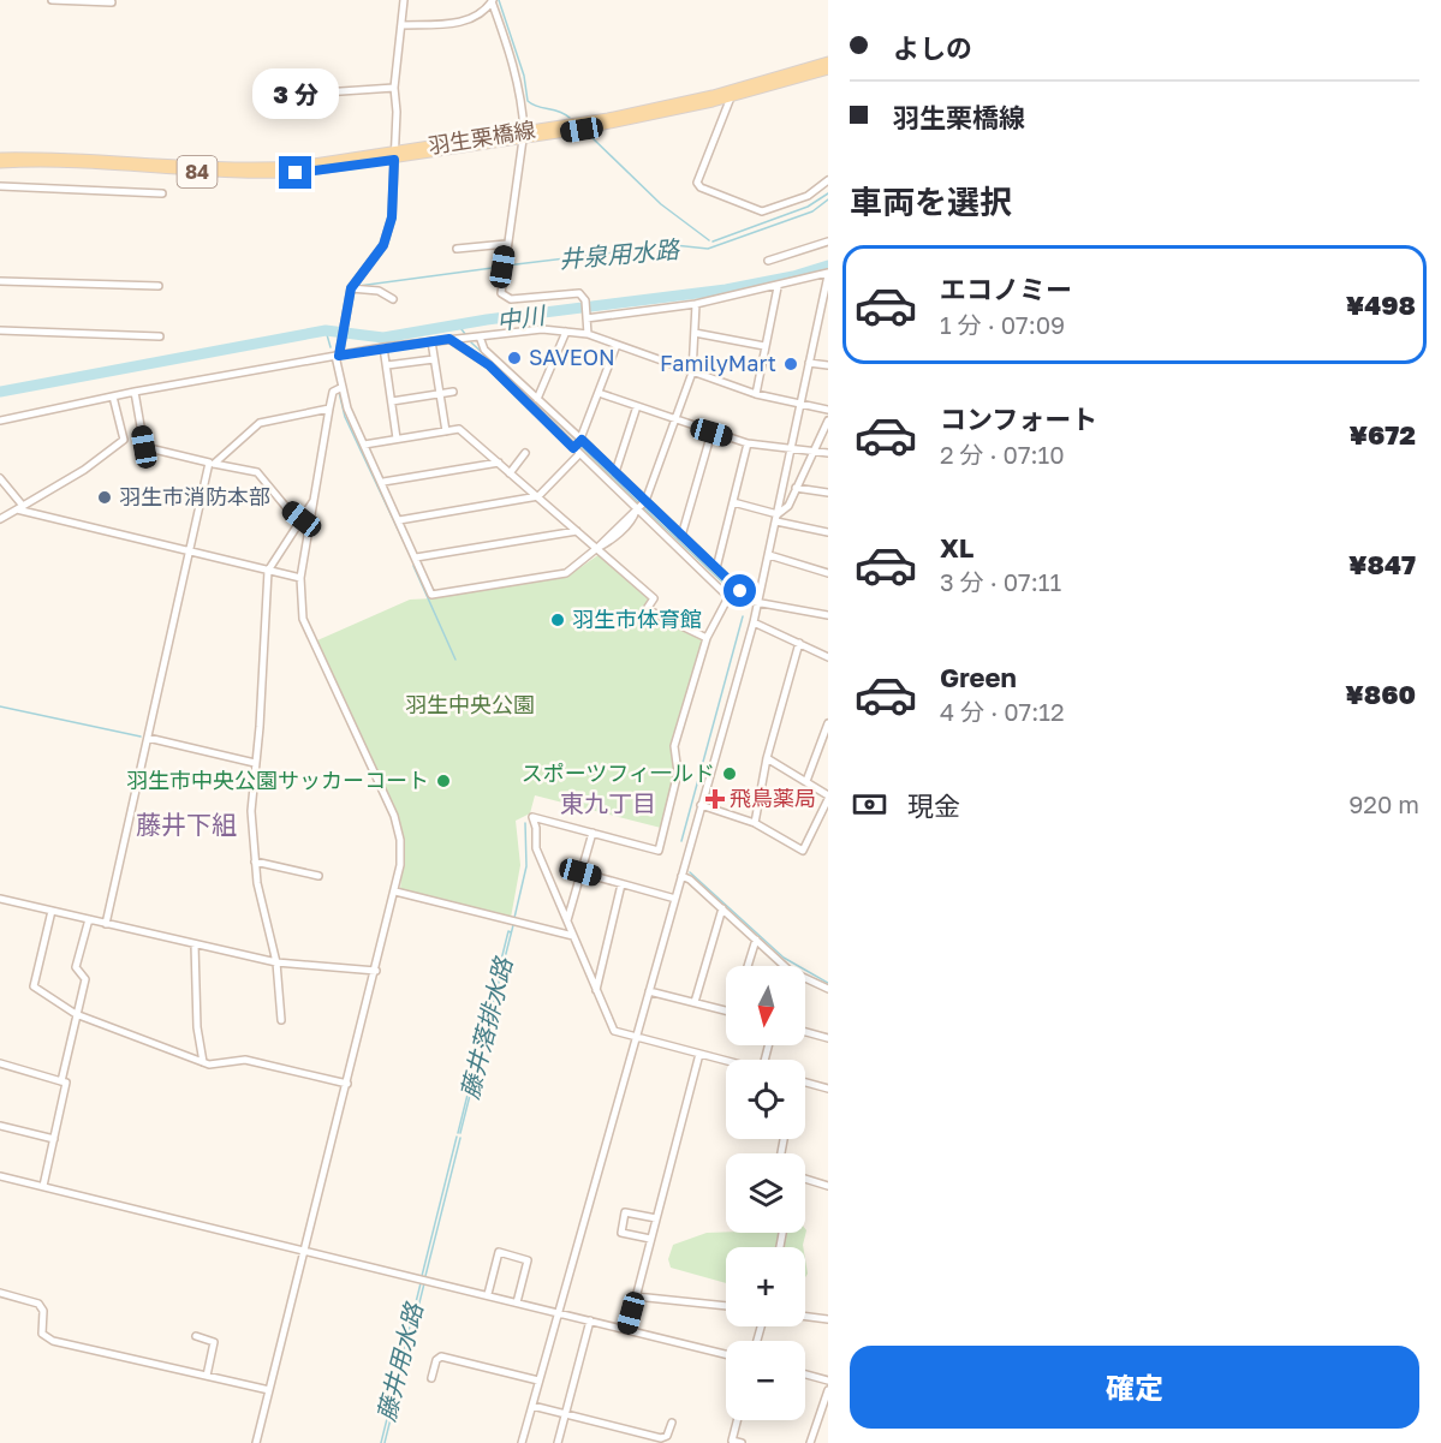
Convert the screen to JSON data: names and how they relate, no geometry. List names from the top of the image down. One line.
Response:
{"streets":{"main road":["羽生栗橋線","84"]},"districts":["東九丁目","藤井下組"],"water":["井泉用水路","中川","藤井落排水路","藤井用水路"],"parks":["羽生中央公園"],"places":{"other":["SAVEON","FamilyMart","羽生市消防本部","羽生市体育館","スポーツフィ一ルド","羽生市中央公園サッカーコート"],"health":["飛鳥薬局"]},"north":"bottom","page":{"banner":["よしの","羽生栗橋線"],"bubble":"3 分","heading":"車両を選択","list":[{"name":"エコノミー","note":"1 分 · 07:09","value":"¥498"},{"name":"コンフォート","note":"2 分 · 07:10","value":"¥672"},{"name":"XL","note":"3 分 · 07:11","value":"¥847"},{"name":"Green","note":"4 分 · 07:12","value":"¥860"}],"pay":["現金","920 m"],"map_buttons":["+","−"],"buttons":"確定"}}
